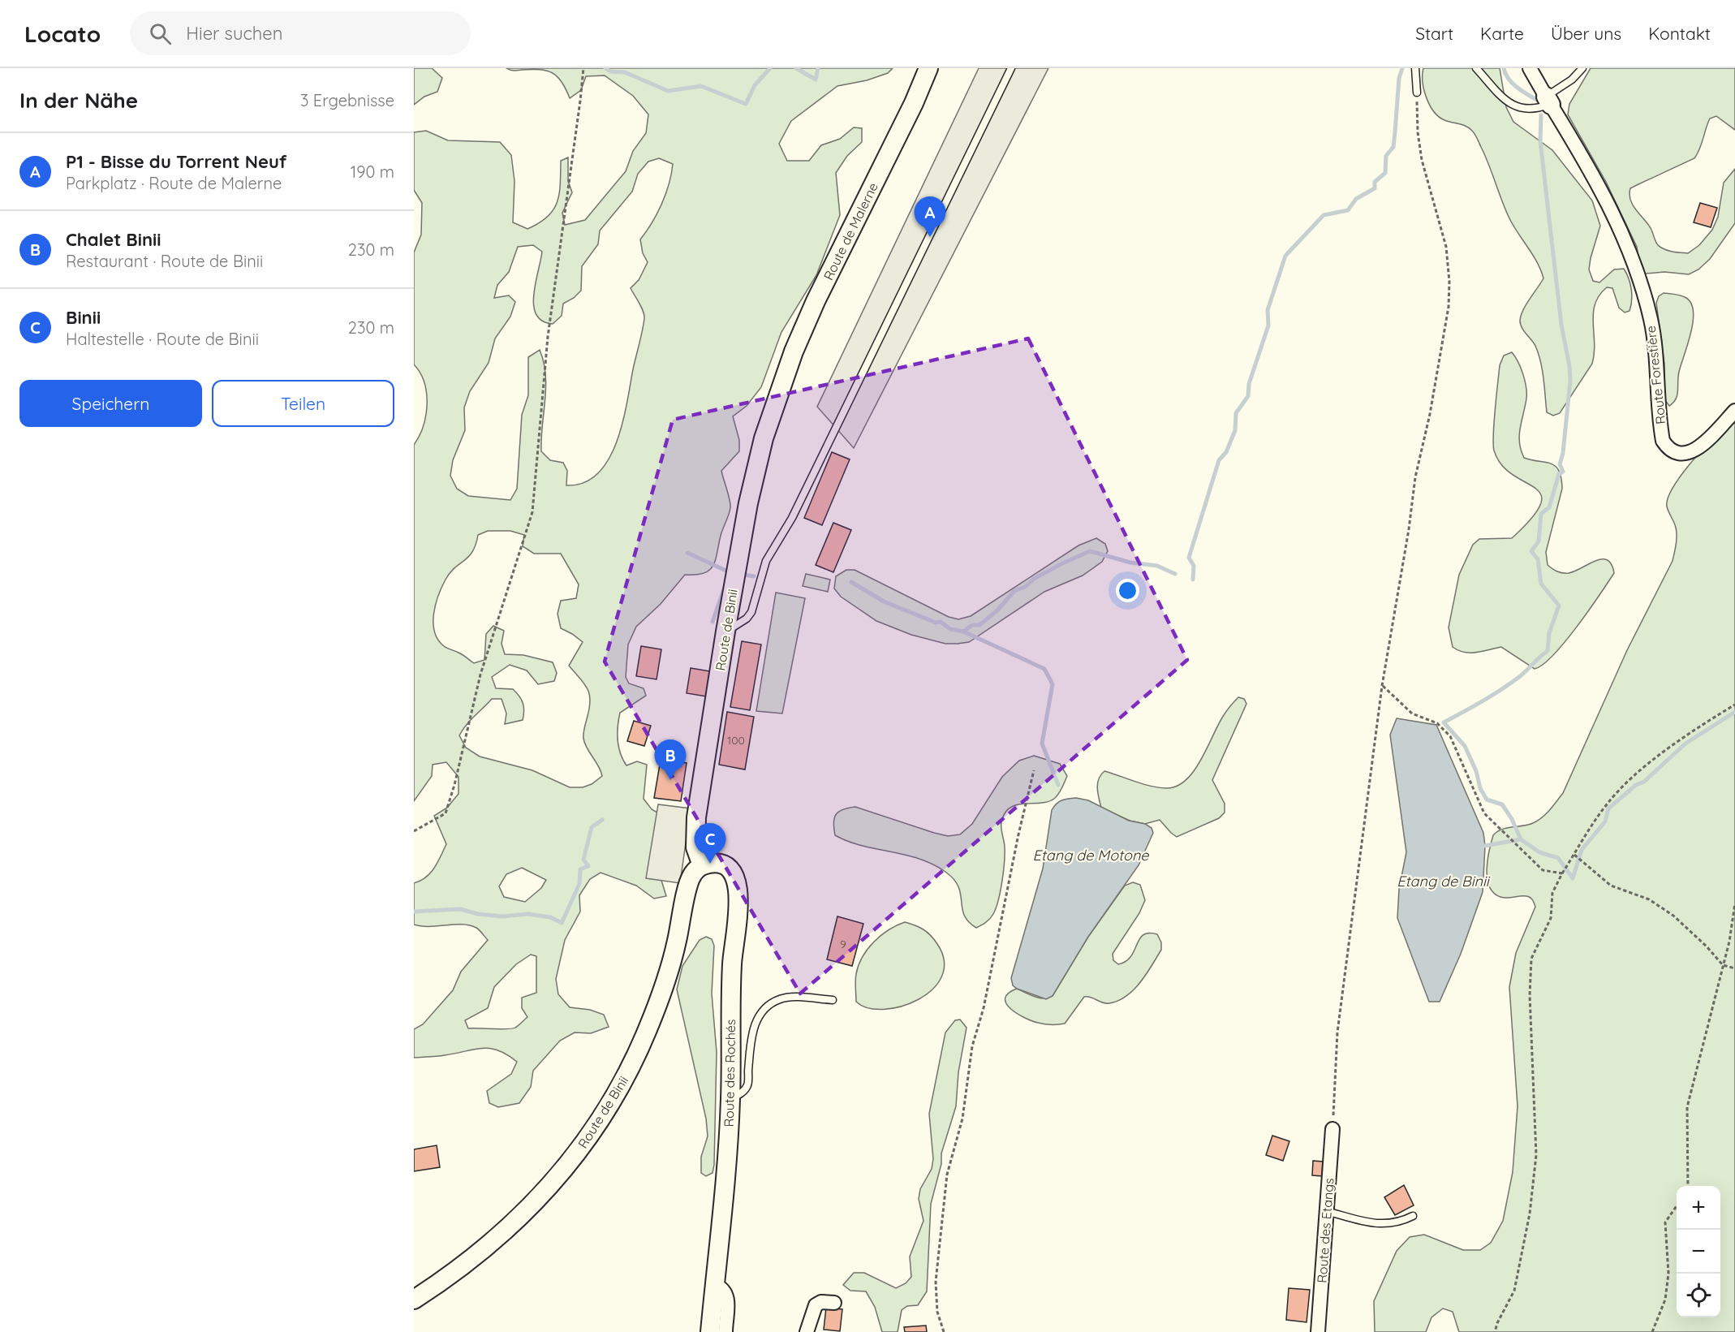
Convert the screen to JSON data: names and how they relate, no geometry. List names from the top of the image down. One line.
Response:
{"streets":{"street":["Route de Malerne","Route Forestière","Route de Binii","Route des Rochés","Route des Etangs"]},"crossings":[["Route de Malerne","Route de Binii"],["Route de Binii","Route des Rochés"]],"water":["Etang de Motone","Etang de Binii"],"house_numbers":["100","9"],"page":{"header":"Locato","search":"Hier suchen","nav":["Start","Karte","Über uns","Kontakt"],"heading":["In der Nähe","3 Ergebnisse"],"list":[{"mark":"A","name":"P1 - Bisse du Torrent Neuf","note":"Parkplatz · Route de Malerne","value":"190 m"},{"mark":"B","name":"Chalet Binii","note":"Restaurant · Route de Binii","value":"230 m"},{"mark":"C","name":"Binii","note":"Haltestelle · Route de Binii","value":"230 m"}],"pins":["A","B","C"],"buttons":["Speichern","Teilen"],"map_buttons":["+","−"]}}
